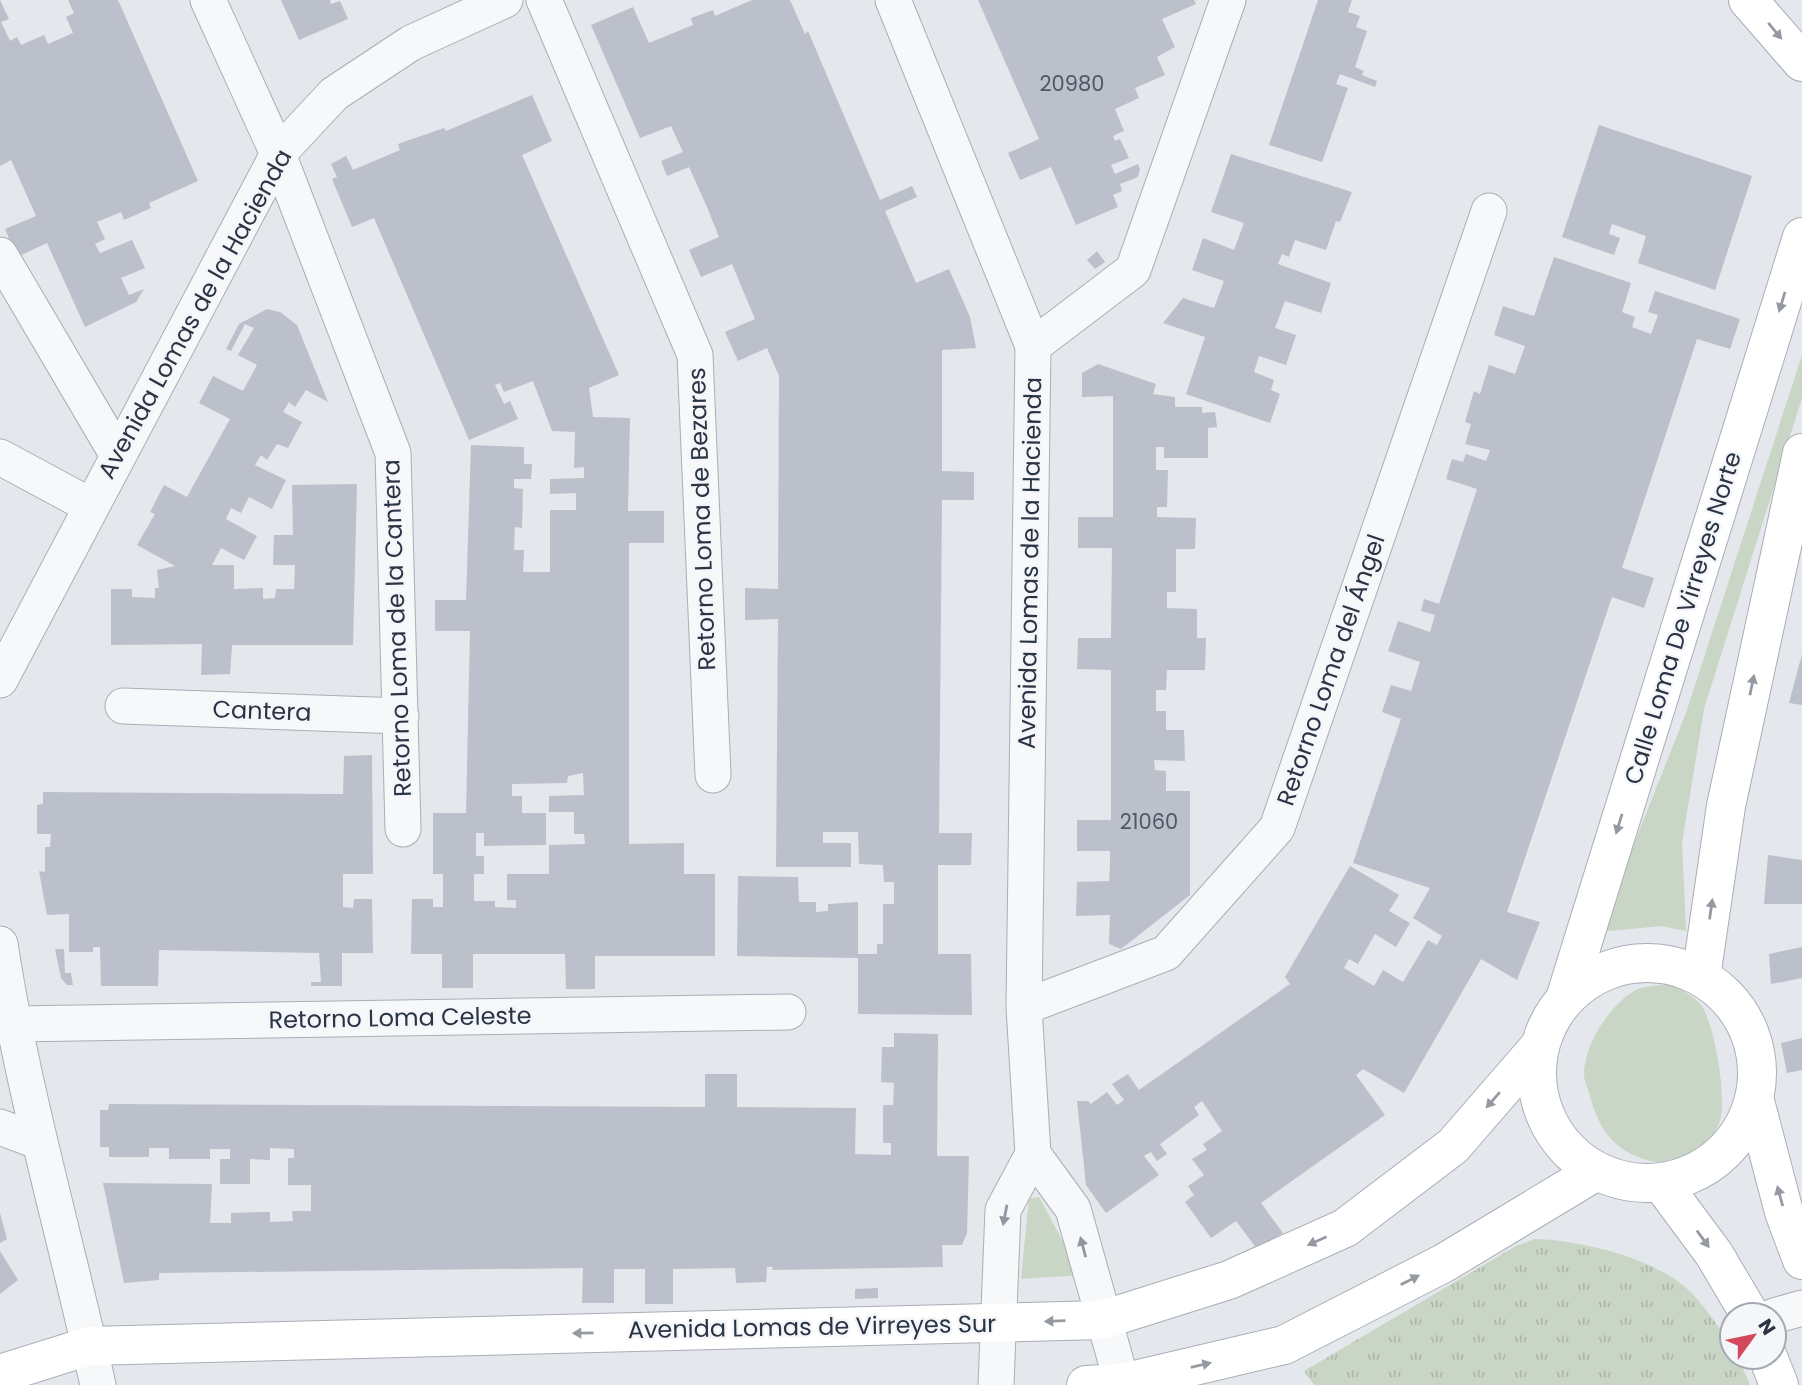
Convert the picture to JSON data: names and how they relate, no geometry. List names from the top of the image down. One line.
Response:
{"streets":{"street":["Avenida Lomas de la Hacienda","Retorno Loma de Bezares","Calle Loma De Virreyes Norte","Retorno Loma de la Cantera","Retorno Loma del Ángel","Cantera","Retorno Loma Celeste","Avenida Lomas de Virreyes Sur"]},"crossings":[["Avenida Lomas de la Hacienda","Retorno Loma de la Cantera"],["Avenida Lomas de la Hacienda","Retorno Loma del Ángel"],["Calle Loma De Virreyes Norte","Avenida Lomas de Virreyes Sur"],["Retorno Loma de la Cantera","Cantera"]],"house_numbers":["20980","21060"],"north":"top right"}
